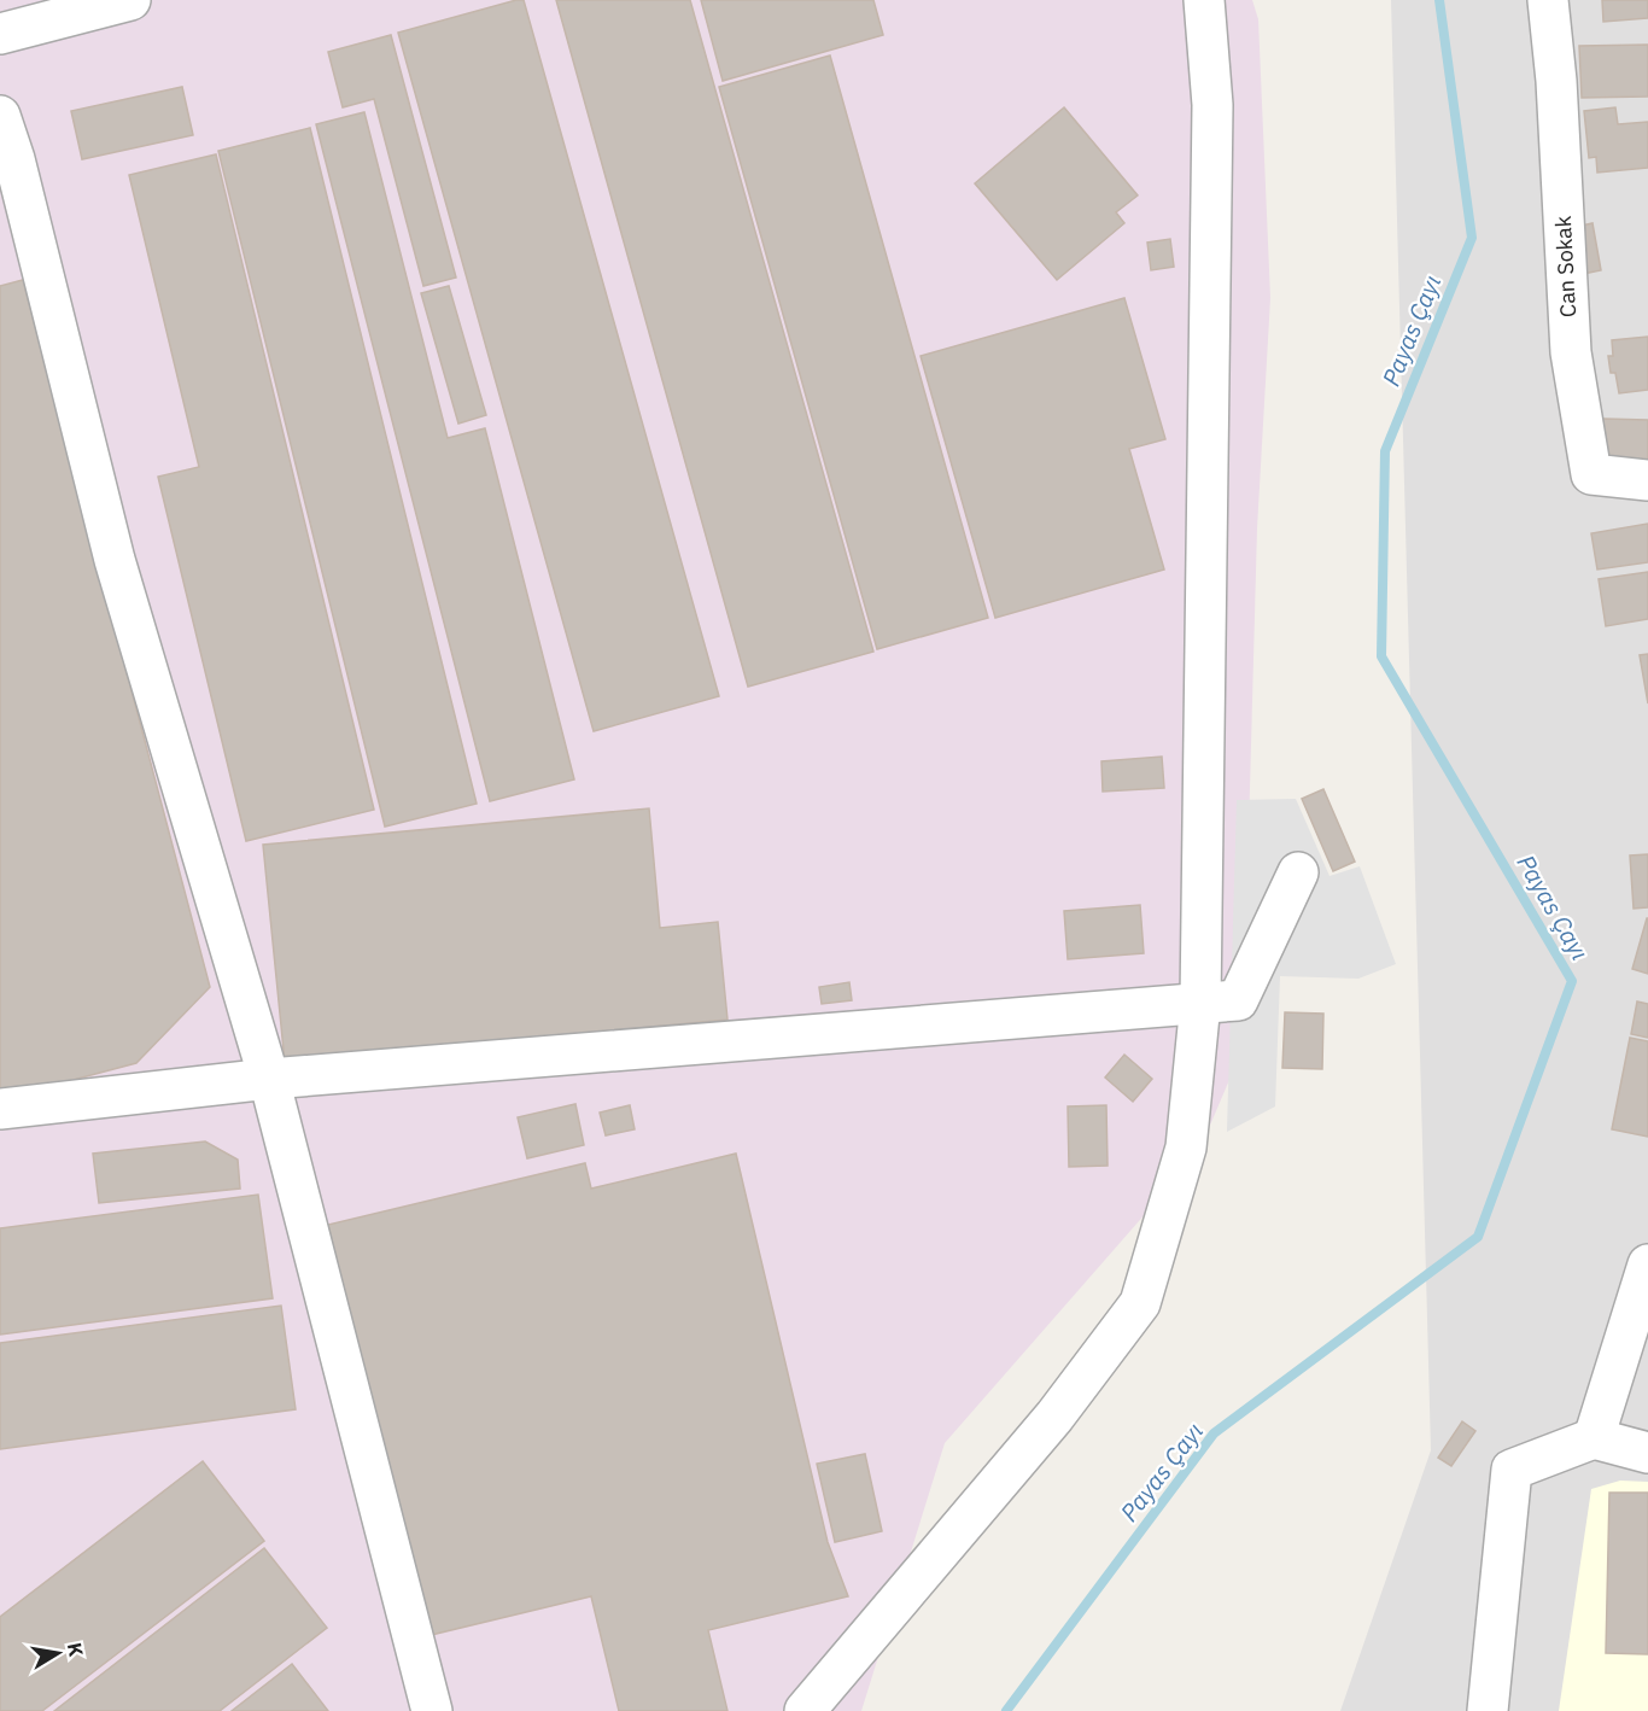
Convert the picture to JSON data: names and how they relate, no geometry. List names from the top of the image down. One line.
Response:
{"streets":{"street":["Can Sokak"]},"water":["Payas Çayı"],"north":"right"}
